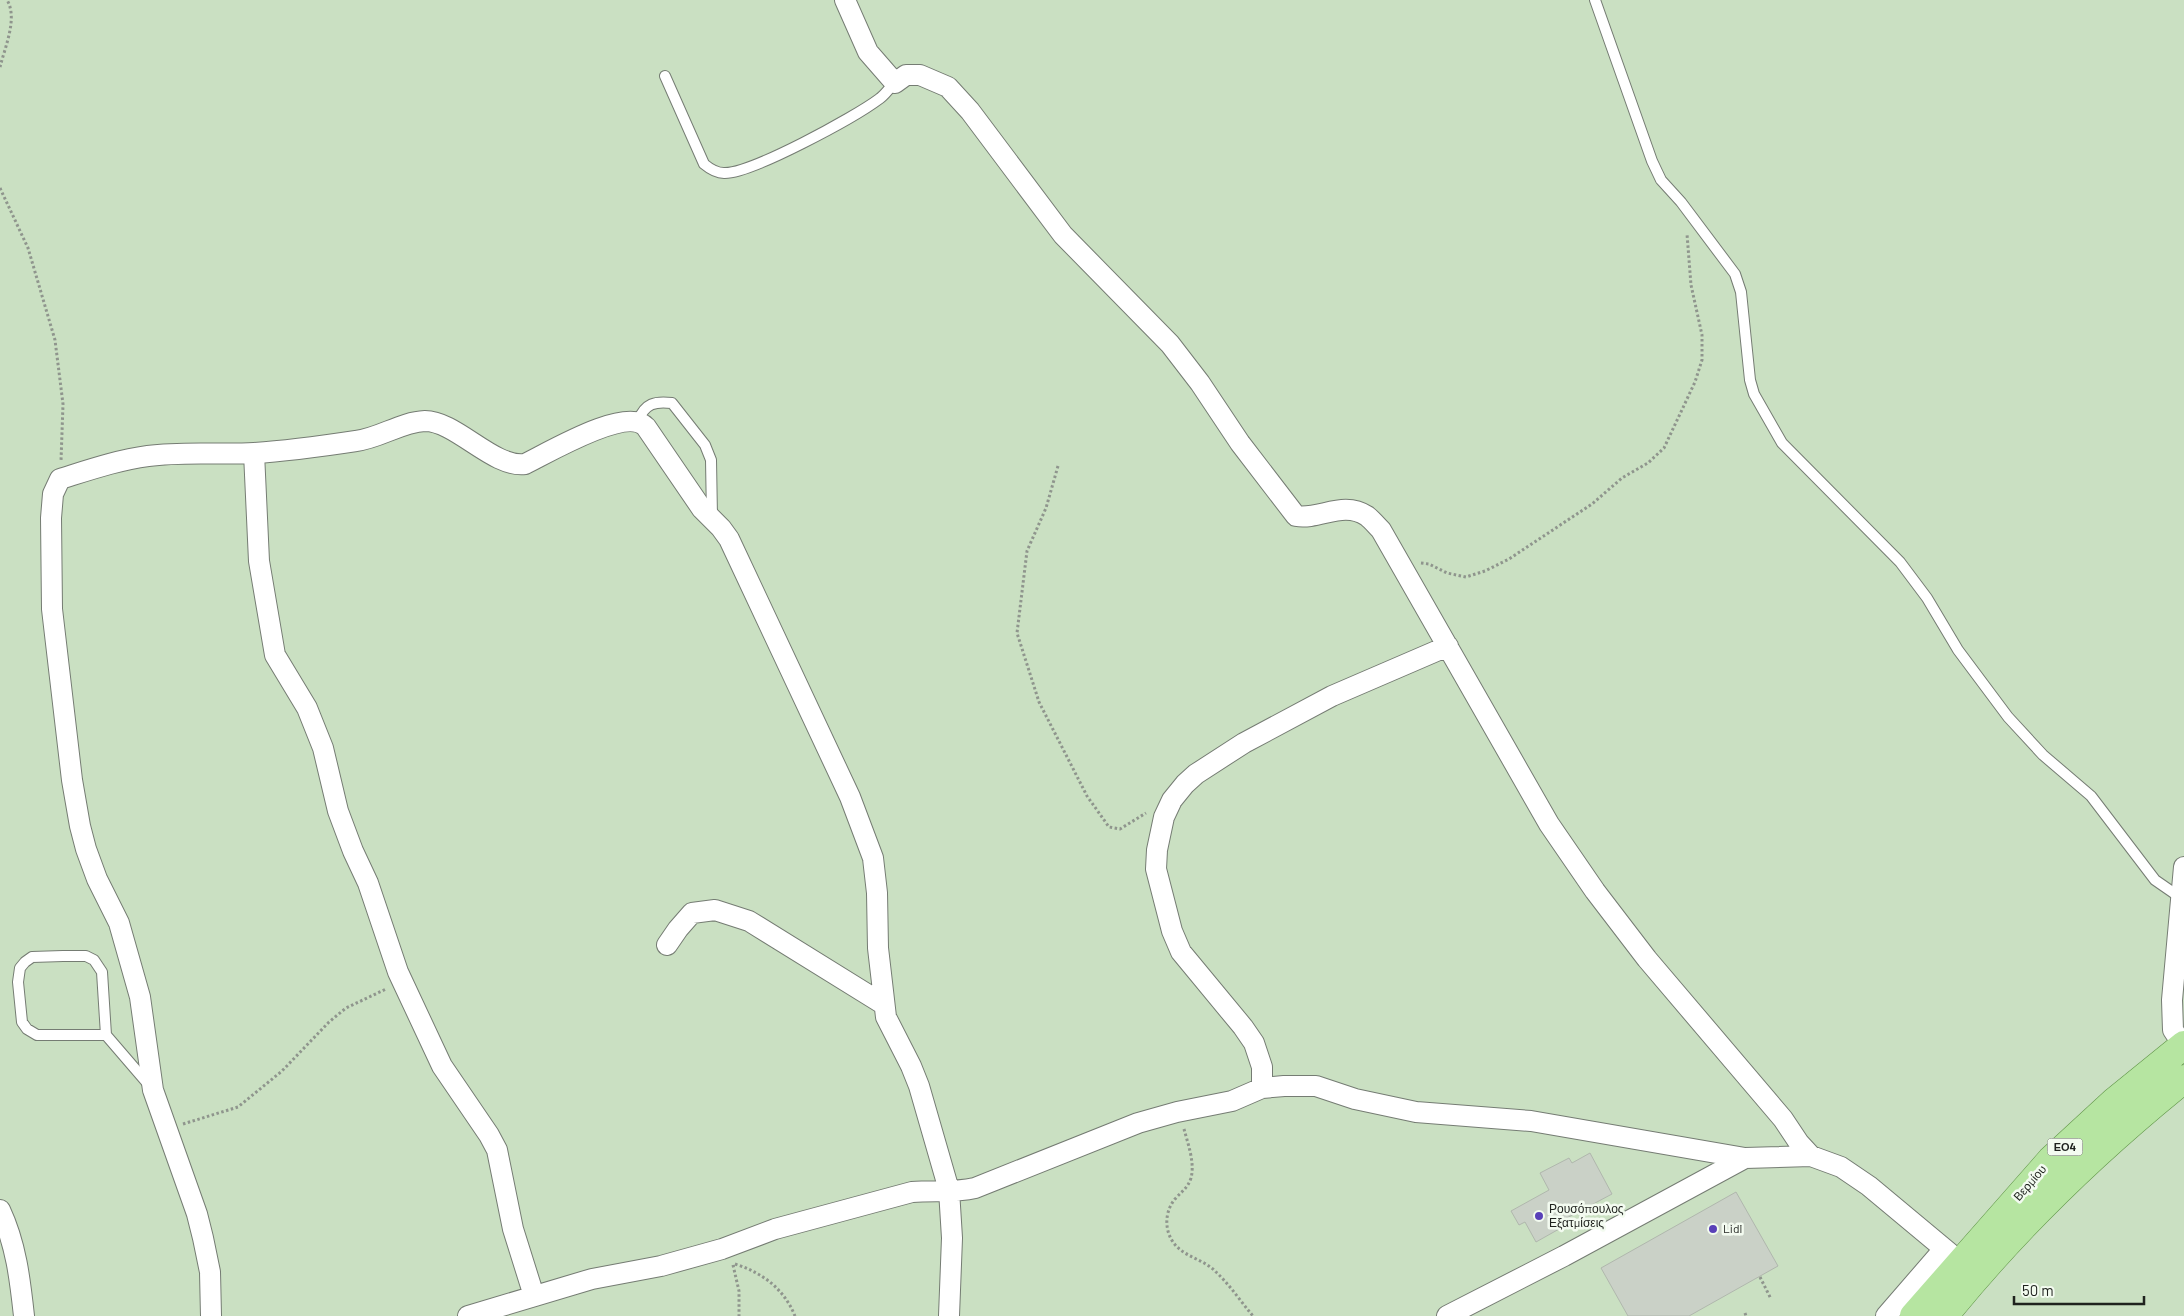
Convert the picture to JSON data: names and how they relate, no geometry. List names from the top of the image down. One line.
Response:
{"streets":{"main road":["ΕΟ4","Βερμίου"]},"places":["Ρουσόπουλος Εξατμίσεις","Lidl"],"scale_bar":"50 m"}
